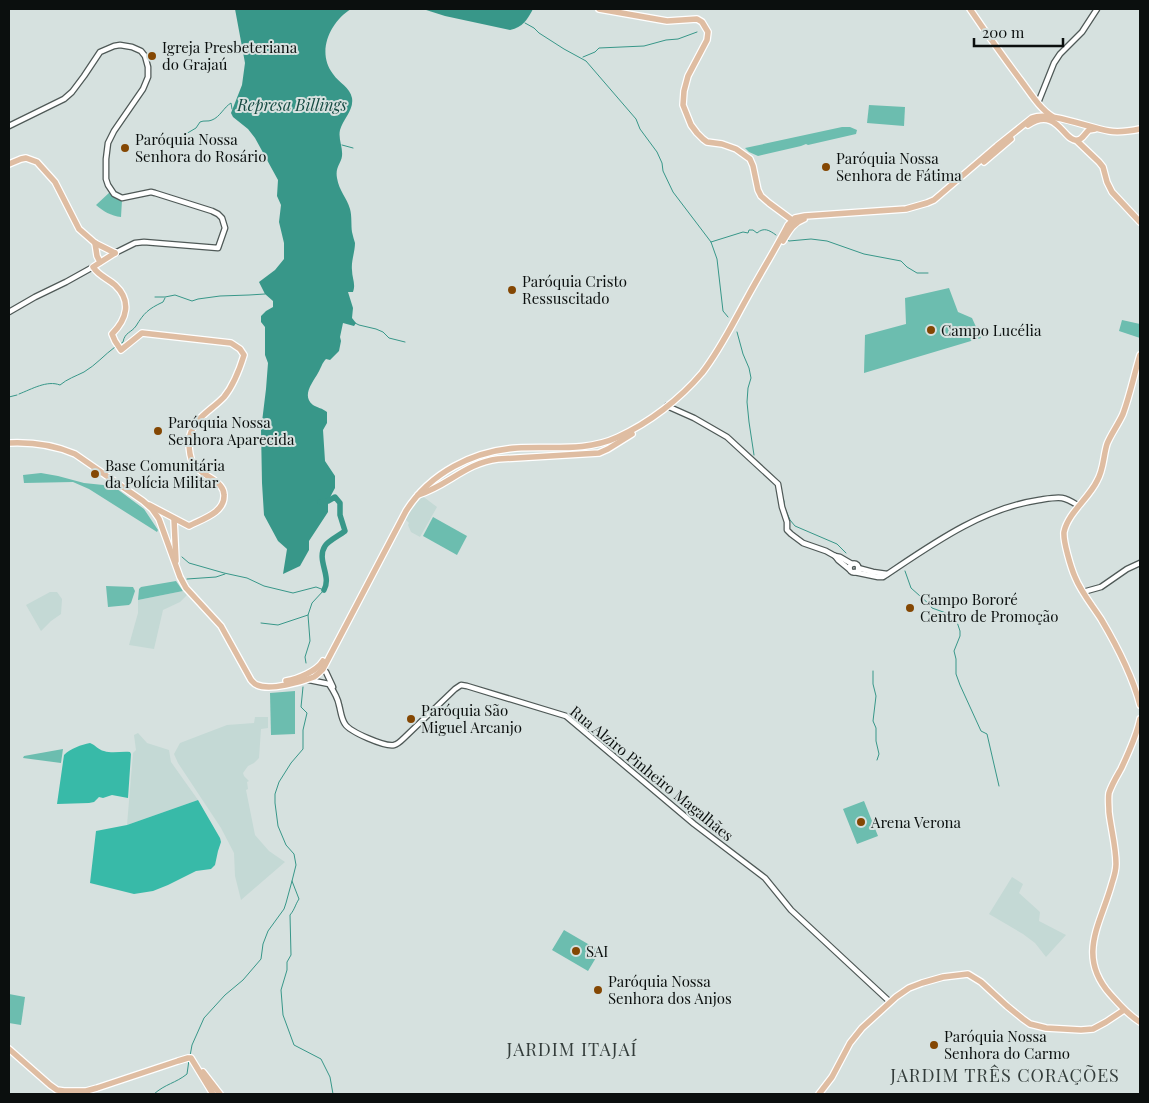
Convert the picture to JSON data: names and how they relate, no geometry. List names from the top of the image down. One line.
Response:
{"streets":{"street":["Rua Alziro Pinheiro Magalhães"]},"districts":["JARDIM ITAJAÍ","JARDIM TRÊS CORAÇÕES"],"water":["Represa Billings"],"places":["Igreja Presbeteriana do Grajaú","Paróquia Nossa Senhora do Rosário","Paróquia Nossa Senhora de Fátima","Paróquia Cristo Ressuscitado","Campo Lucélia","Paróquia Nossa Senhora Aparecida","Base Comunitária da Polícia Militar","Campo Bororé Centro de Promoção","Paróquia São Miguel Arcanjo","Arena Verona","SAI","Paróquia Nossa Senhora dos Anjos","Paróquia Nossa Senhora do Carmo"],"scale_bar":"200 m"}
